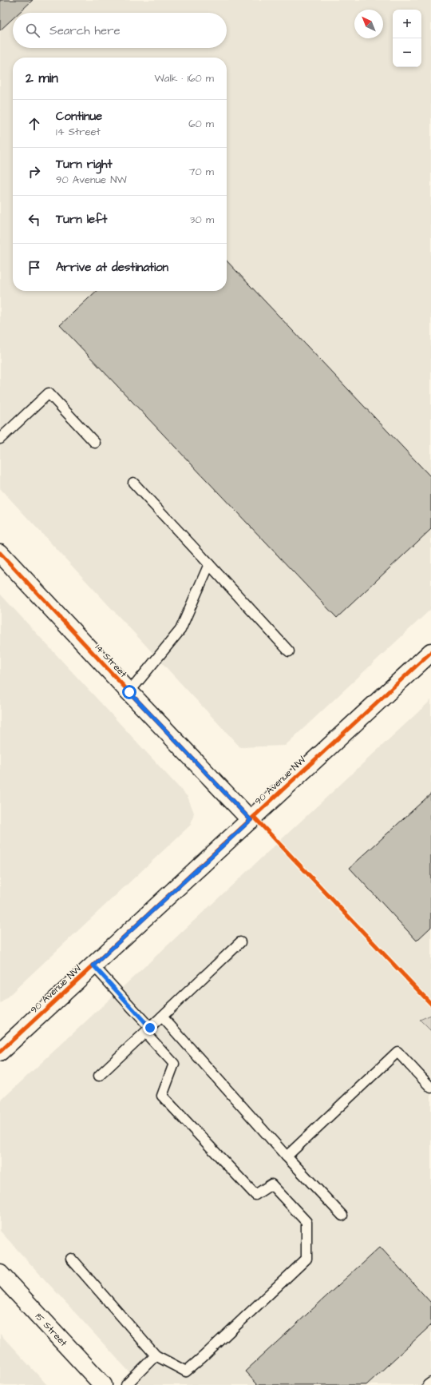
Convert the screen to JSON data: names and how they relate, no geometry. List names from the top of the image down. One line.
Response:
{"streets":{"street":["14 Street","90 Avenue NW","15 Street"]},"crossings":[["14 Street","90 Avenue NW"]],"north":"top left","page":{"map_buttons":["+","−"],"search":"Search here","heading":["2 min","Walk · 160 m"],"list":[["Continue","14 Street","60 m"],["Turn right","90 Avenue NW","70 m"],["Turn left","30 m"],"Arrive at destination"]}}
